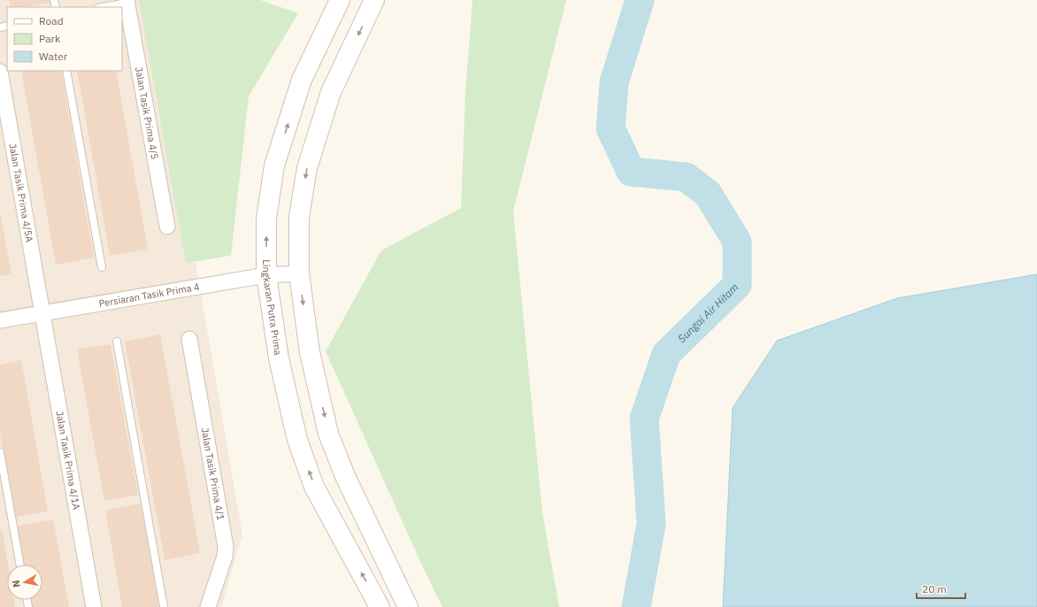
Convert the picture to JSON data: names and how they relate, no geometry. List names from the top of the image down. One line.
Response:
{"streets":{"main road":["Lingkaran Putra Prima"],"street":["Jalan Tasik Prima 4/5","Jalan Tasik Prima 4/5A","Persiaran Tasik Prima 4","Jalan Tasik Prima 4/1A","Jalan Tasik Prima 4/1"]},"crossings":[["Jalan Tasik Prima 4/5A","Persiaran Tasik Prima 4"],["Jalan Tasik Prima 4/5A","Jalan Tasik Prima 4/1A"],["Persiaran Tasik Prima 4","Lingkaran Putra Prima"],["Persiaran Tasik Prima 4","Jalan Tasik Prima 4/1A"]],"water":["Sungai Air Hitam"],"legend":["Road","Park","Water"],"scale_bar":"20 m","north":"left"}
